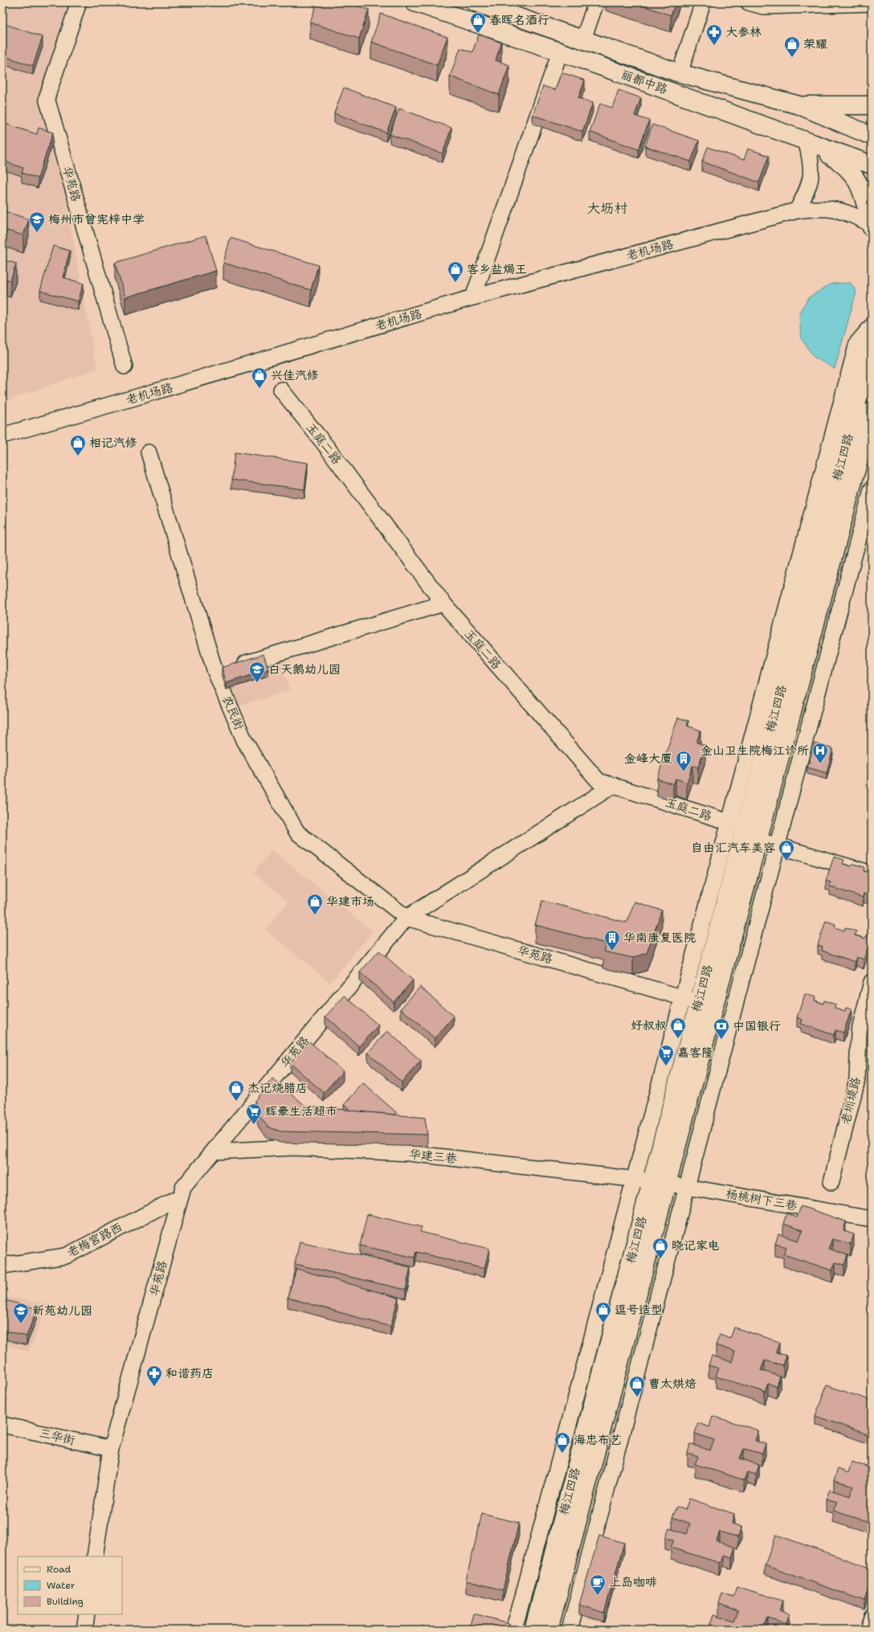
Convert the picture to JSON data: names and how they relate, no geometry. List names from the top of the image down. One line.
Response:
{"streets":{"main road":["丽都中路","梅江四路"],"street":["华苑路","老机场路","玉庭二路","农民街","老圳堤路","华建三巷","杨桃树下三巷","老梅宮路西","三华街"]},"crossings":[["华苑路","梅江四路"],["华苑路","农民街"],["华苑路","华建三巷"],["华苑路","老梅宮路西"],["华苑路","三华街"],["玉庭二路","梅江四路"],["梅江四路","华建三巷"],["梅江四路","杨桃树下三巷"],["华建三巷","杨桃树下三巷"]],"districts":["大坜村"],"places":{"shop":["春晖名酒行","荣耀","客乡盐焗王","兴佳汽修","相记汽修","自由汇汽车美容","华建市场","好叔叔","杰记烧腊店","晓记家电","逗号造型","曹太烘焙","海忠布艺"],"pharmacy":["大参林","和谐药店"],"school or university":["梅州市曾宪梓中学","白天鹅幼儿园","新苑幼儿园"],"hospital":["金山卫生院梅江诊所"],"building":["金峰大厦","华南康复医院"],"bank":["中国银行"],"supermarket":["嘉客隆","辉豪生活超市"],"cafe":["上岛咖啡"]},"legend":["Road","Water","Building"]}
